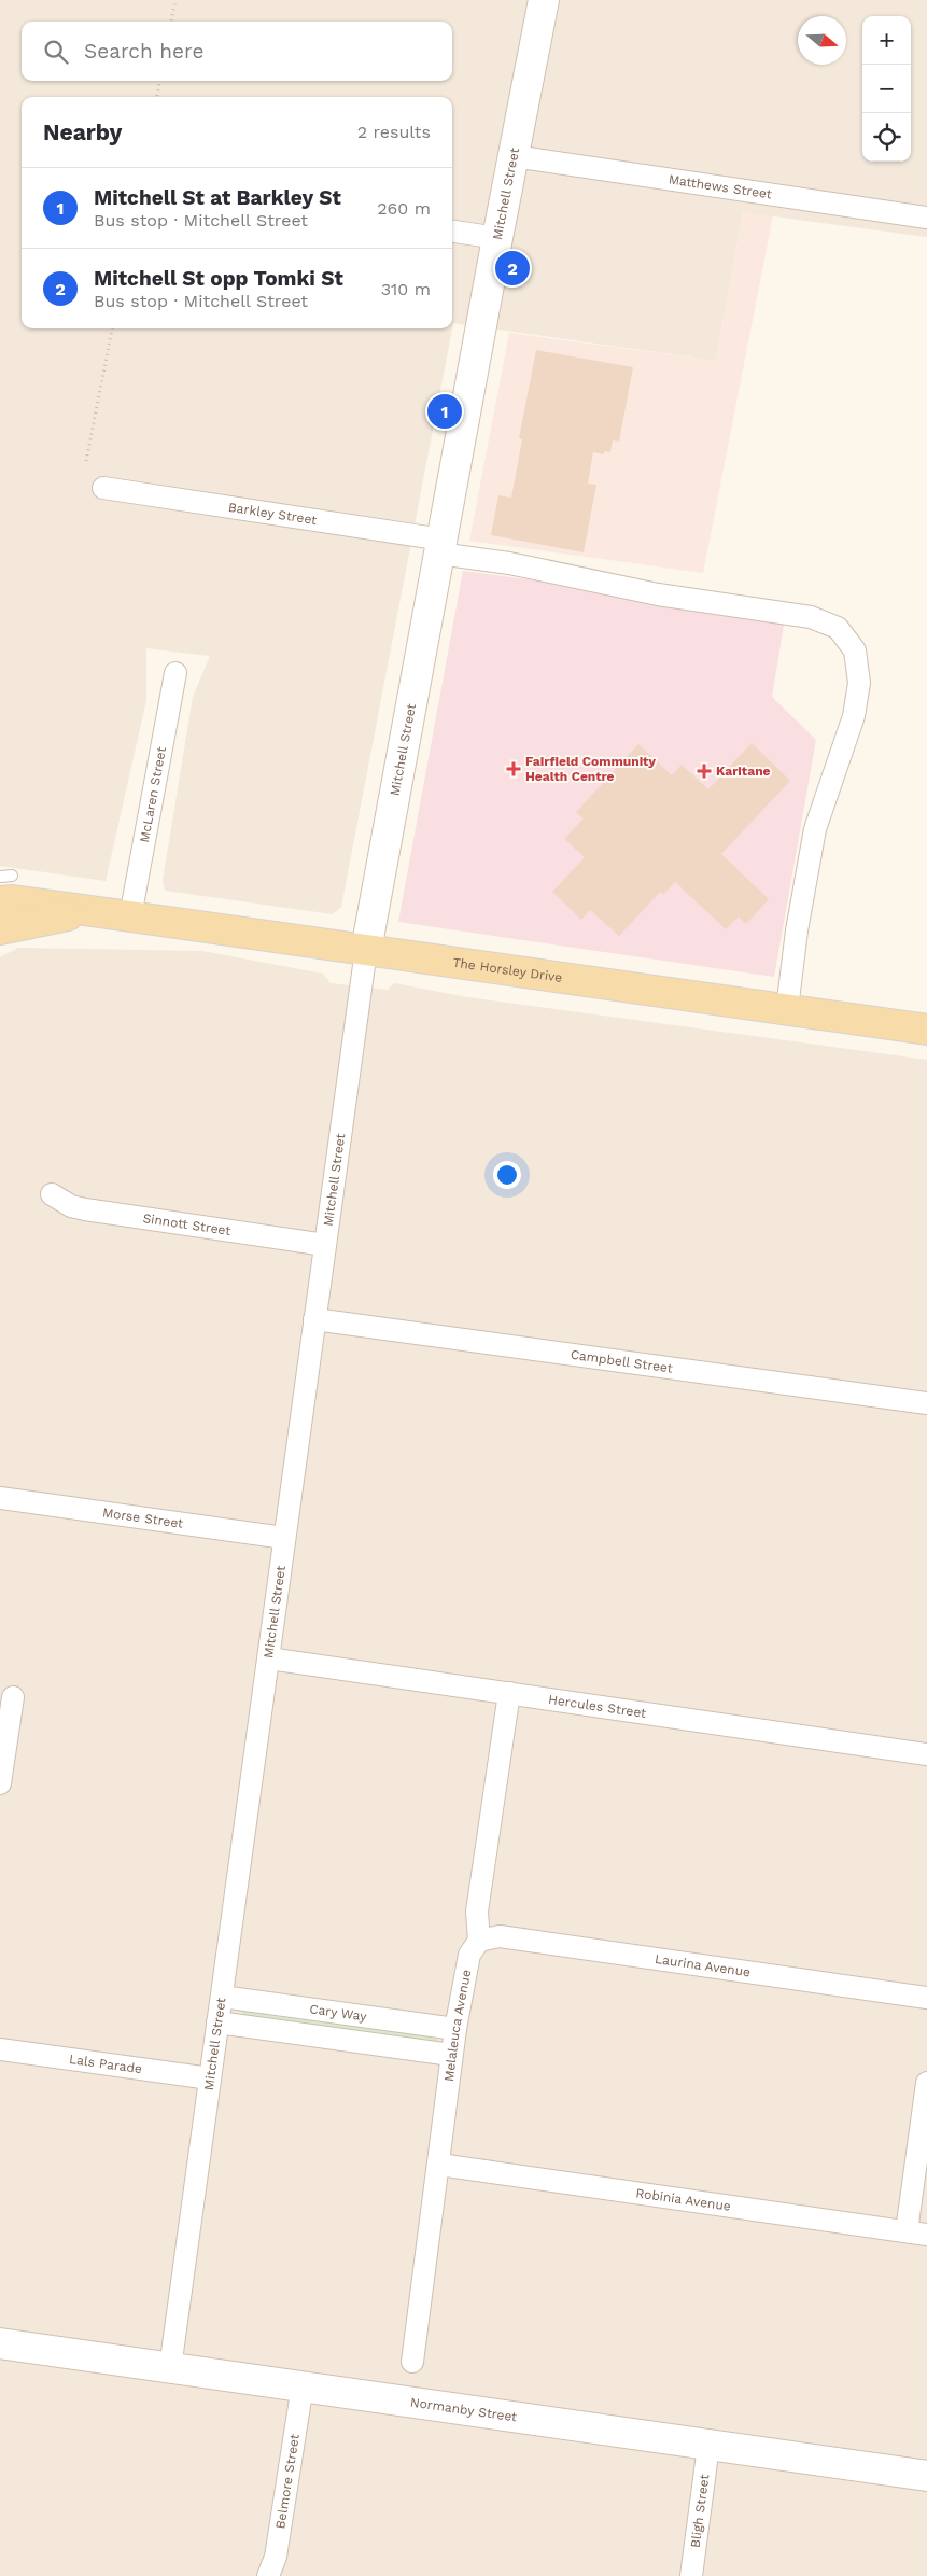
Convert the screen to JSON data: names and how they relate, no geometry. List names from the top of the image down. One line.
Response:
{"streets":{"main road":["The Horsley Drive"],"street":["Matthews Street","Mitchell Street","Barkley Street","McLaren Street","Sinnott Street","Campbell Street","Morse Street","Hercules Street","Laurina Avenue","Cary Way","Melaleuca Avenue","Lals Parade","Robinia Avenue","Normanby Street","Belmore Street","Bligh Street"]},"crossings":[["Matthews Street","Mitchell Street"],["Mitchell Street","Barkley Street"],["Mitchell Street","The Horsley Drive"],["Mitchell Street","Sinnott Street"],["Mitchell Street","Campbell Street"],["Mitchell Street","Morse Street"],["Mitchell Street","Hercules Street"],["Mitchell Street","Cary Way"],["Mitchell Street","Lals Parade"],["Mitchell Street","Normanby Street"],["Barkley Street","The Horsley Drive"],["McLaren Street","The Horsley Drive"],["Laurina Avenue","Melaleuca Avenue"],["Cary Way","Melaleuca Avenue"],["Melaleuca Avenue","Robinia Avenue"],["Normanby Street","Belmore Street"],["Normanby Street","Bligh Street"]],"places":{"health":["Fairfield Community Health Centre","Karitane"]},"north":"right","page":{"map_buttons":["+","−"],"search":"Search here","heading":["Nearby","2 results"],"list":[{"mark":"1","name":"Mitchell St at Barkley St","note":"Bus stop · Mitchell Street","value":"260 m"},{"mark":"2","name":"Mitchell St opp Tomki St","note":"Bus stop · Mitchell Street","value":"310 m"}],"pins":["2","1"]}}
